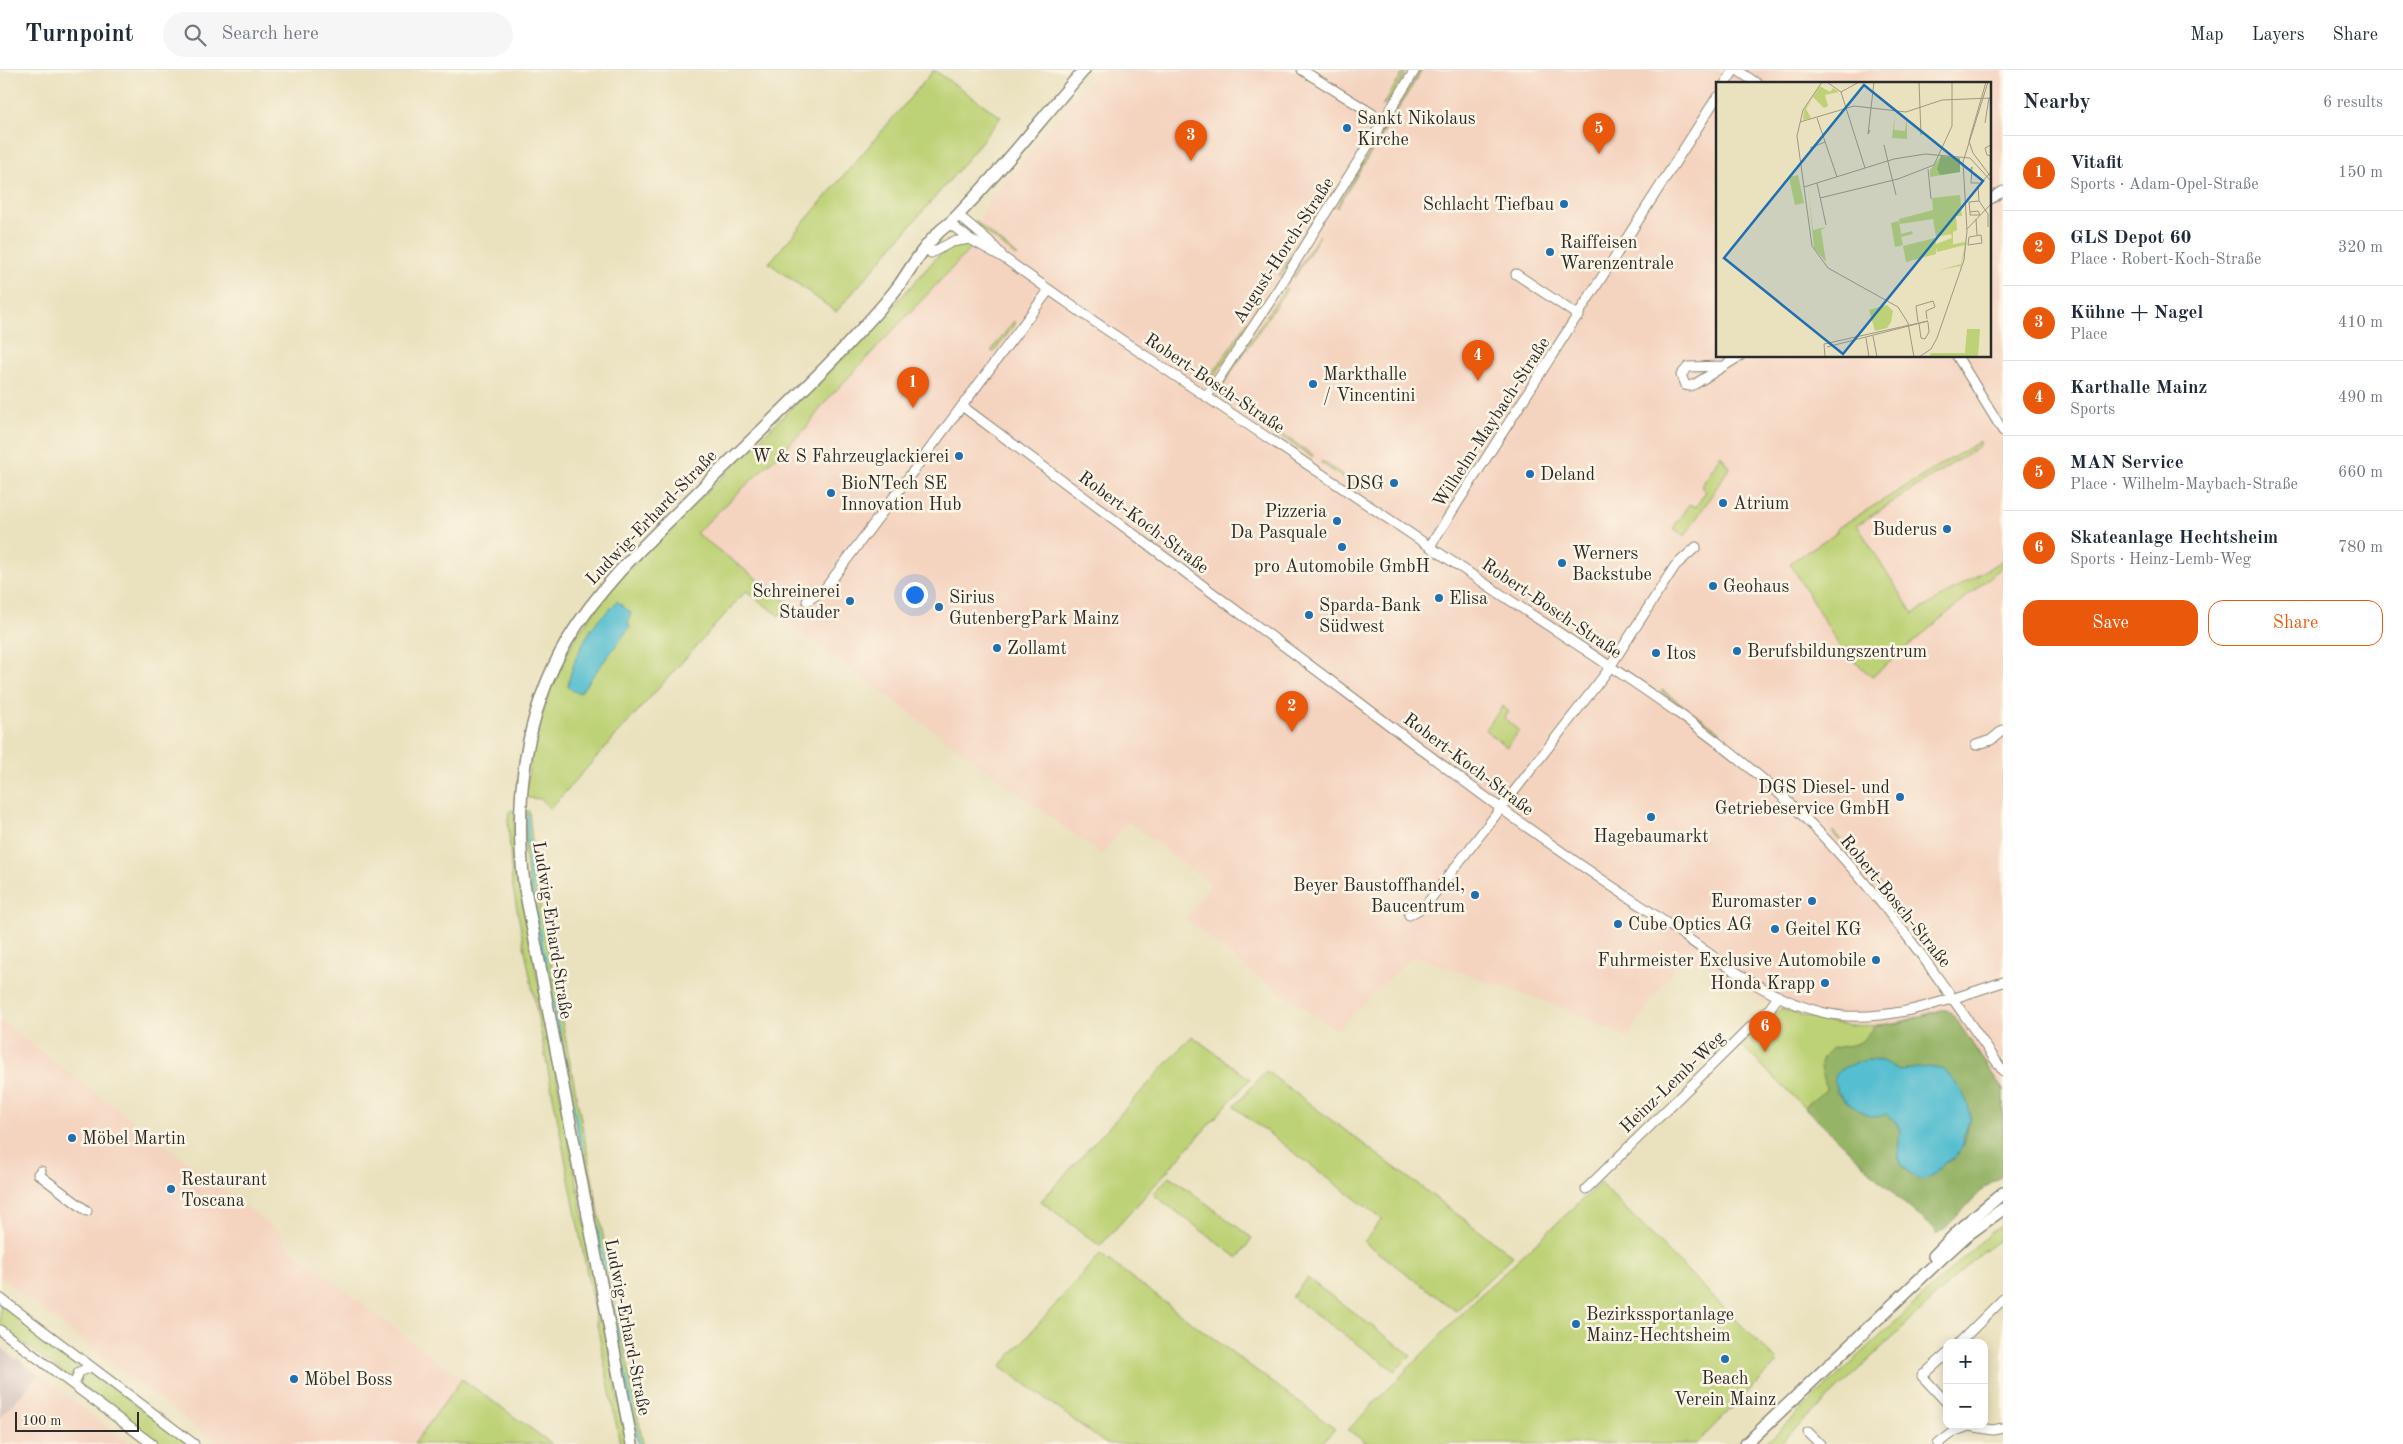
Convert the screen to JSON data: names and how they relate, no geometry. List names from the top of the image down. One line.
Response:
{"streets":{"main road":["Ludwig-Erhard-Straße"],"street":["August-Horch-Straße","Robert-Bosch-Straße","Wilhelm-Maybach-Straße","Robert-Koch-Straße","Heinz-Lemb-Weg"]},"crossings":[["August-Horch-Straße","Robert-Bosch-Straße"],["Robert-Bosch-Straße","Wilhelm-Maybach-Straße"],["Robert-Bosch-Straße","Ludwig-Erhard-Straße"],["Robert-Bosch-Straße","Robert-Koch-Straße"],["Robert-Koch-Straße","Heinz-Lemb-Weg"]],"places":["Sankt Nikolaus Kirche","Schlacht Tiefbau","Raiffeisen Warenzentrale","Markthalle / Vincentini","W & S Fahrzeuglackierei","Deland","DSG","BioNTech SE Innovation Hub","Atrium","Pizzeria Da Pasquale","Buderus","pro Automobile GmbH","Werners Backstube","Geohaus","Elisa","Schreinerei Stauder","Sirius GutenbergPark Mainz","Sparda-Bank Südwest","Zollamt","Berufsbildungszentrum","Itos","DGS Diesel- und Getriebeservice GmbH","Hagebaumarkt","Beyer Baustoffhandel, Baucentrum","Euromaster","Cube Optics AG","Geitel KG","Fuhrmeister Exclusive Automobile","Honda Krapp","Möbel Martin","Restaurant Toscana","Bezirkssportanlage Mainz-Hechtsheim","Beach Verein Mainz","Möbel Boss"],"scale_bar":"100 m","page":{"header":"Turnpoint","search":"Search here","nav":["Map","Layers","Share"],"heading":["Nearby","6 results"],"pins":["5","3","4","1","2","6"],"list":[{"mark":"1","name":"Vitafit","note":"Sports · Adam-Opel-Straße","value":"150 m"},{"mark":"2","name":"GLS Depot 60","note":"Place · Robert-Koch-Straße","value":"320 m"},{"mark":"3","name":"Kühne + Nagel","note":"Place","value":"410 m"},{"mark":"4","name":"Karthalle Mainz","note":"Sports","value":"490 m"},{"mark":"5","name":"MAN Service","note":"Place · Wilhelm-Maybach-Straße","value":"660 m"},{"mark":"6","name":"Skateanlage Hechtsheim","note":"Sports · Heinz-Lemb-Weg","value":"780 m"}],"buttons":["Save","Share"],"map_buttons":["+","−"],"scale":"100 m"}}
